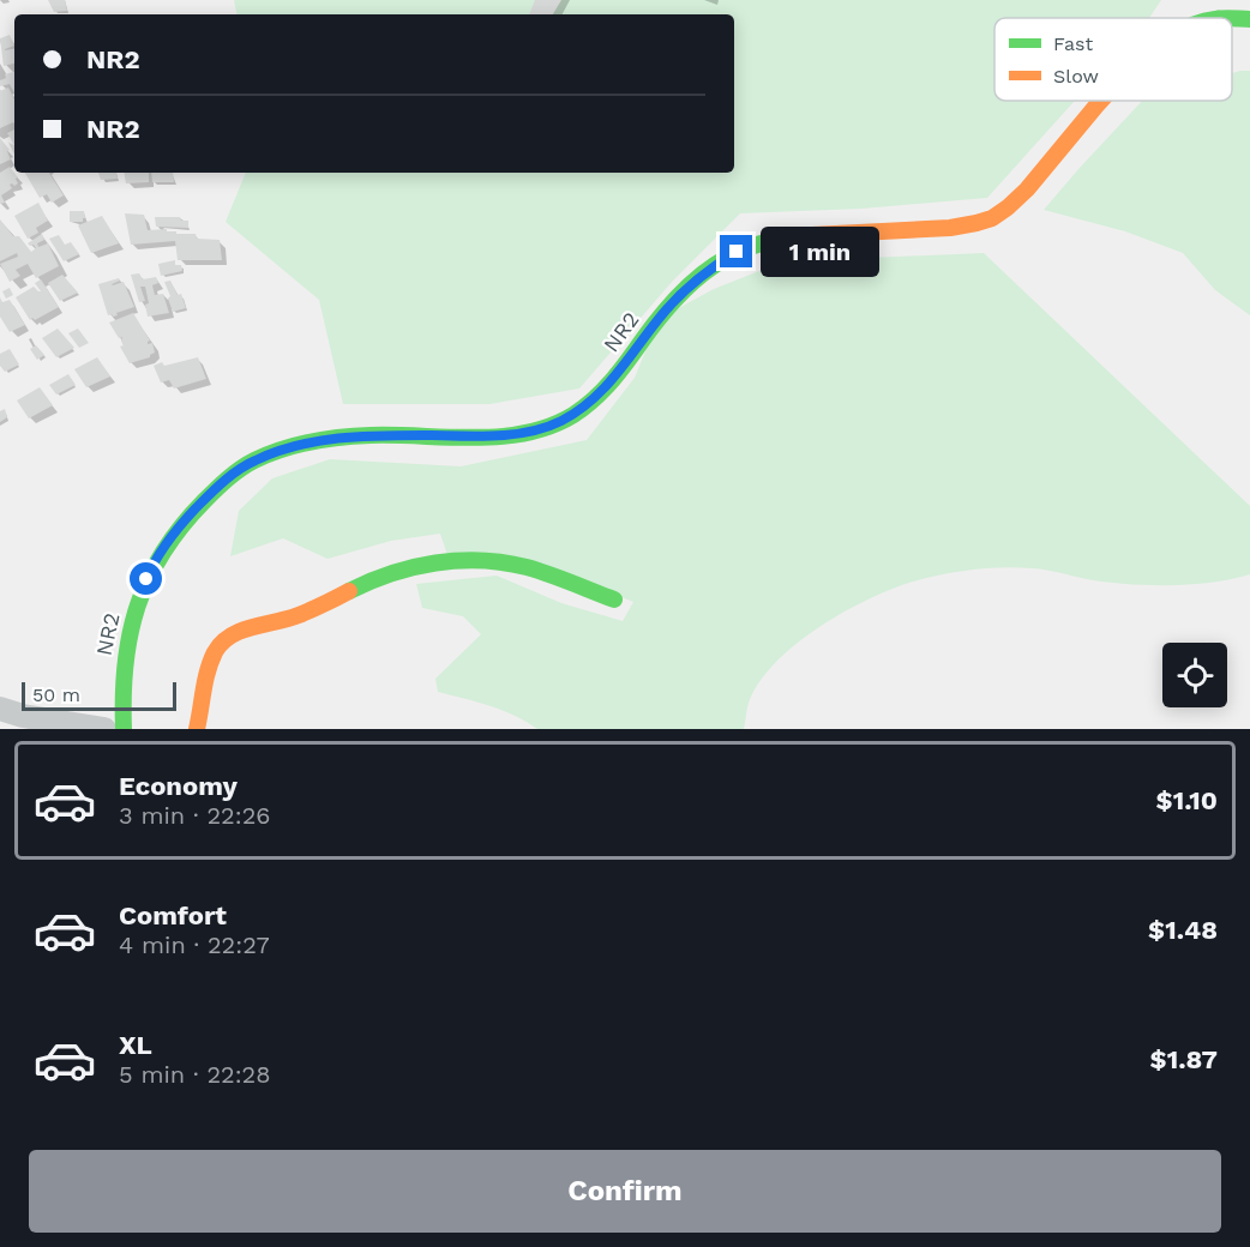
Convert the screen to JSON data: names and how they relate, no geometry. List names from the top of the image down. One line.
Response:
{"streets":{"main road":["NR2"]},"legend":["Fast","Slow"],"scale_bar":"50 m","page":{"banner":["NR2","NR2"],"bubble":"1 min","scale":"50 m","list":[{"name":"Economy","note":"3 min · 22:26","value":"$1.10"},{"name":"Comfort","note":"4 min · 22:27","value":"$1.48"},{"name":"XL","note":"5 min · 22:28","value":"$1.87"}],"buttons":"Confirm"}}
